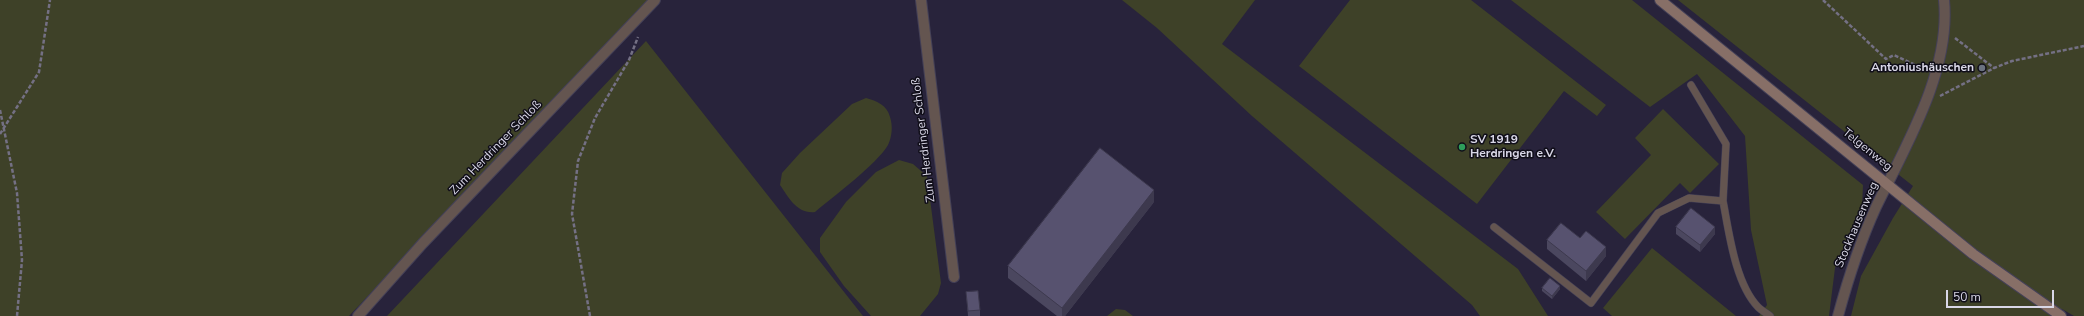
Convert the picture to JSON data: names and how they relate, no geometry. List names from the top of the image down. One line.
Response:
{"streets":{"main road":["Telgenweg"],"street":["Zum Herdringer Schloß","Stockhausenweg"]},"crossings":[["Telgenweg","Stockhausenweg"]],"places":["Antoniushäuschen","SV 1919 Herdringen e.V."],"scale_bar":"50 m"}
